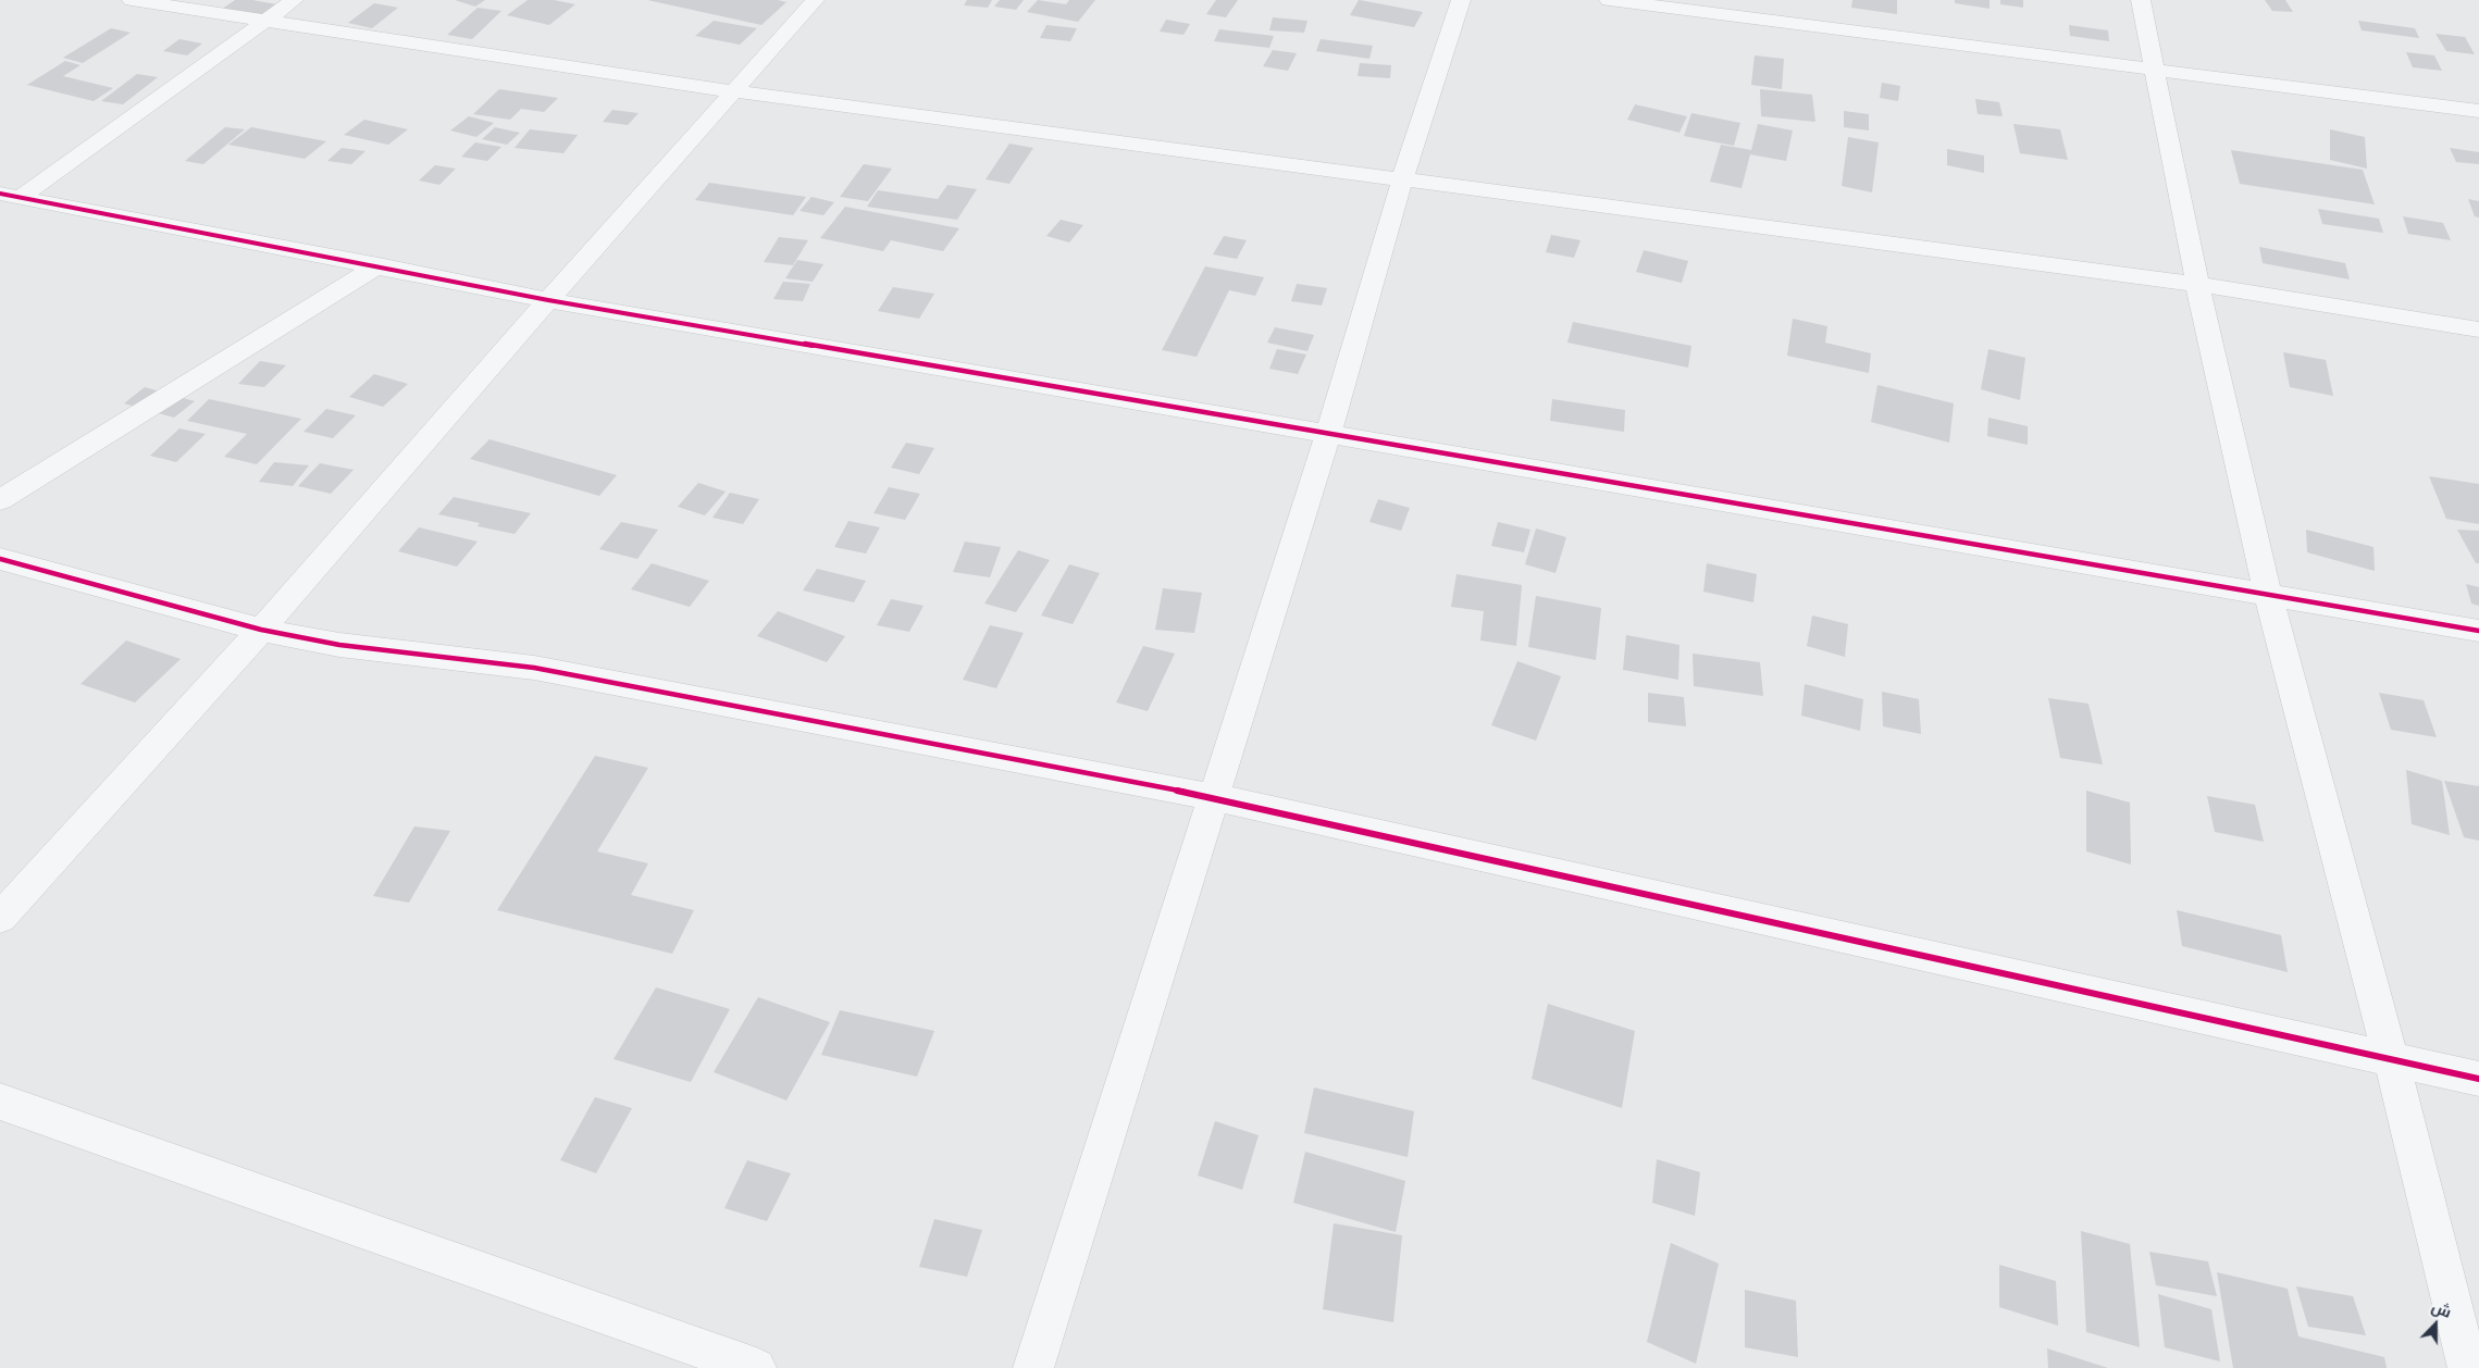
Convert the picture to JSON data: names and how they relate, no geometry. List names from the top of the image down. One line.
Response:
{"north":"top"}
